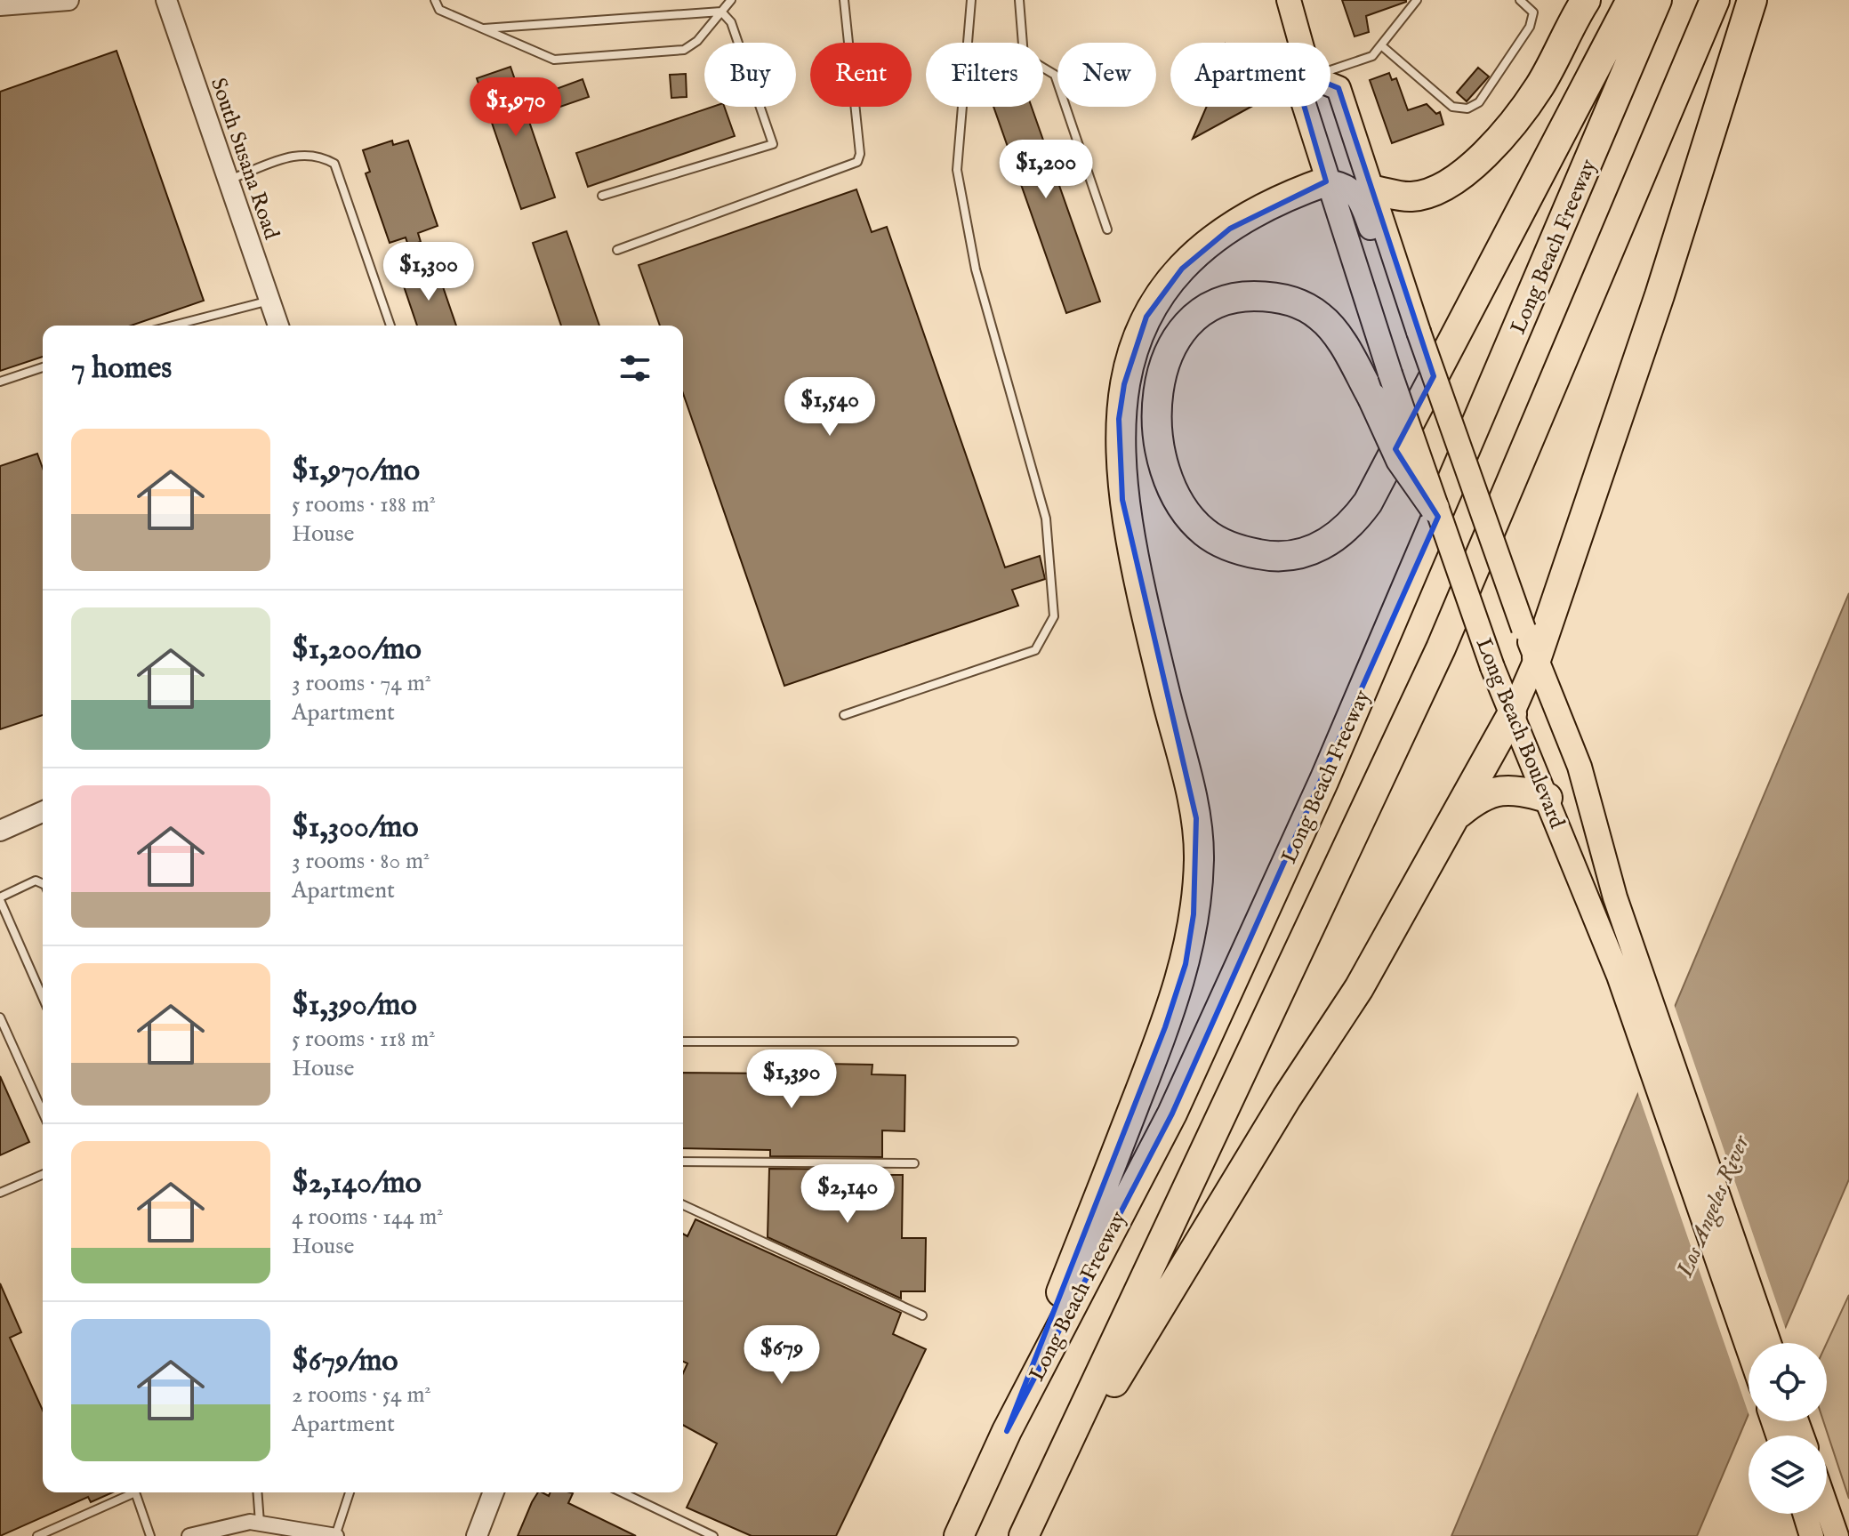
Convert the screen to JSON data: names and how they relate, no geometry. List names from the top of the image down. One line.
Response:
{"streets":{"highway":["Long Beach Freeway"],"main road":["Long Beach Boulevard"],"street":["South Susana Road"]},"water":["Los Angeles River"],"page":{"chip":["Buy","Rent","Filters","New","Apartment"],"price":["$1,970","$1,200","$1,300","$1,540","$1,390","$2,140","$679"],"heading":"7 homes","list":[{"name":"$1,970/mo","note":"5 rooms · 188 m² · House"},{"name":"$1,200/mo","note":"3 rooms · 74 m² · Apartment"},{"name":"$1,300/mo","note":"3 rooms · 80 m² · Apartment"},{"name":"$1,390/mo","note":"5 rooms · 118 m² · House"},{"name":"$2,140/mo","note":"4 rooms · 144 m² · House"},{"name":"$679/mo","note":"2 rooms · 54 m² · Apartment"}]}}
